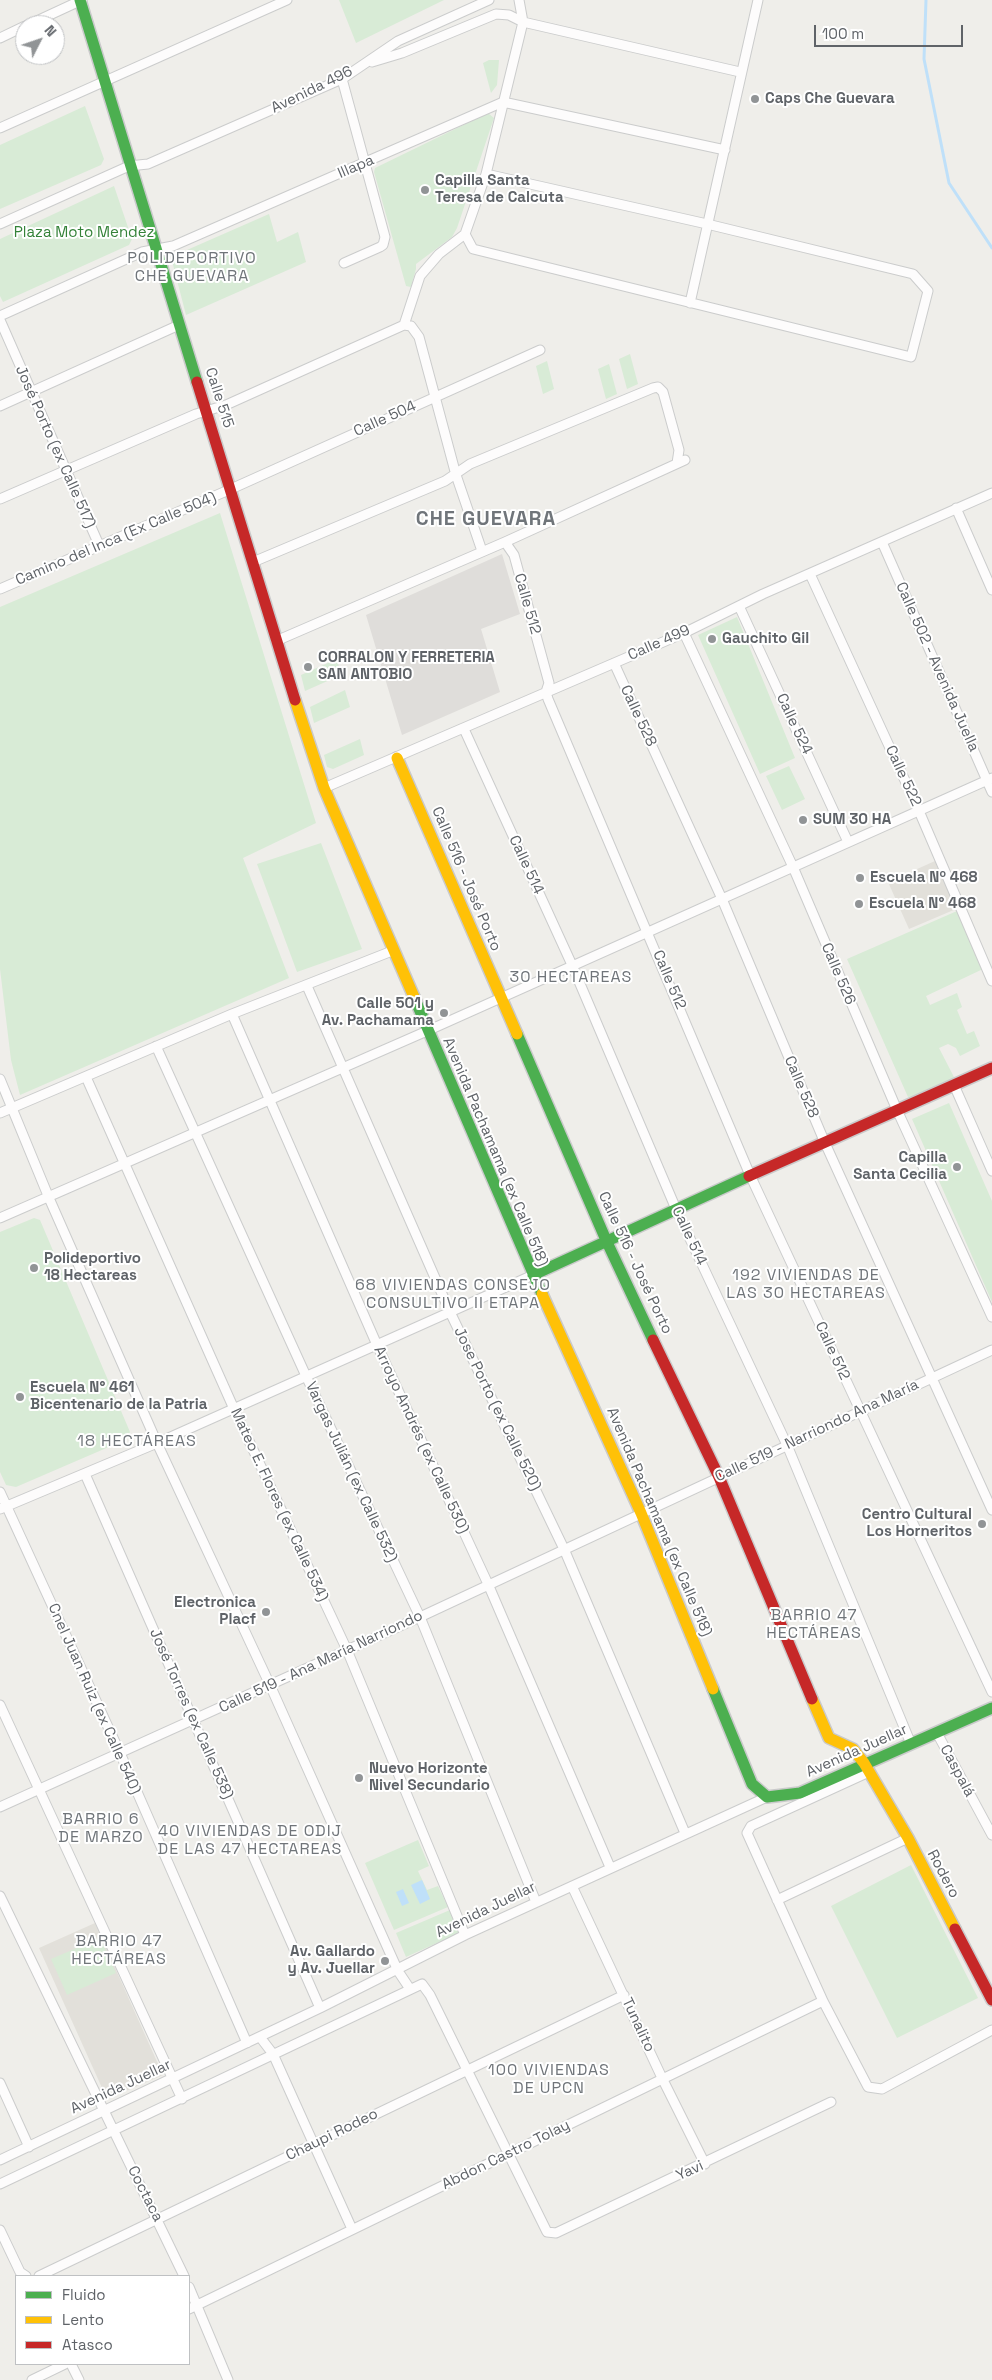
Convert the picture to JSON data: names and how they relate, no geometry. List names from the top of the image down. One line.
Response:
{"streets":{"street":["Avenida 496","Illapa","Calle 515","Calle 504","José Porto (ex Calle 517)","Camino del Inca (Ex Calle 504)","Calle 512","Calle 499","Calle 502 - Avenida Juella","Calle 528","Calle 524","Calle 522","Calle 514","Calle 516 - José Porto","Calle 526","Avenida Pachamama (ex Calle 518)","Jose Porto (ex Calle 520)","Calle 519 - Narriondo Ana María","Arroyo Andrés (ex Calle 530)","Vargas Julián (ex Calle 532)","Mateo E. Flores (ex Calle 534)","Calle 519 - Ana María Narriondo","Cnel Juan Ruiz (ex Calle 540)","José Torres (ex Calle 538)","Avenida Juellar","Caspalá","Rodero","Tunalito","Chaupi Rodeo","Abdon Castro Tolay","Yavi","Coctaca"]},"crossings":[["Avenida 496","Calle 515"],["Illapa","Calle 515"],["Calle 515","Calle 504"],["Calle 515","Camino del Inca (Ex Calle 504)"],["Calle 515","Calle 499"],["Calle 515","Avenida Pachamama (ex Calle 518)"],["Calle 504","Camino del Inca (Ex Calle 504)"],["José Porto (ex Calle 517)","Camino del Inca (Ex Calle 504)"],["Calle 512","Calle 499"],["Calle 512","Calle 519 - Narriondo Ana María"],["Calle 499","Calle 502 - Avenida Juella"],["Calle 499","Calle 528"],["Calle 499","Calle 524"],["Calle 499","Calle 522"],["Calle 499","Calle 514"],["Calle 499","Calle 516 - José Porto"],["Calle 499","Calle 526"],["Calle 499","Avenida Pachamama (ex Calle 518)"],["Calle 528","Calle 519 - Narriondo Ana María"],["Calle 514","Calle 519 - Narriondo Ana María"],["Calle 514","Avenida Juellar"],["Calle 516 - José Porto","Calle 519 - Narriondo Ana María"],["Calle 516 - José Porto","Avenida Juellar"],["Calle 516 - José Porto","Rodero"],["Avenida Pachamama (ex Calle 518)","Calle 519 - Narriondo Ana María"],["Avenida Pachamama (ex Calle 518)","Calle 519 - Ana María Narriondo"],["Avenida Pachamama (ex Calle 518)","Avenida Juellar"],["Jose Porto (ex Calle 520)","Calle 519 - Ana María Narriondo"],["Jose Porto (ex Calle 520)","Avenida Juellar"],["Calle 519 - Narriondo Ana María","Calle 519 - Ana María Narriondo"],["Arroyo Andrés (ex Calle 530)","Calle 519 - Ana María Narriondo"],["Arroyo Andrés (ex Calle 530)","Avenida Juellar"],["Vargas Julián (ex Calle 532)","Calle 519 - Ana María Narriondo"],["Vargas Julián (ex Calle 532)","Avenida Juellar"],["Mateo E. Flores (ex Calle 534)","Calle 519 - Ana María Narriondo"],["Mateo E. Flores (ex Calle 534)","Avenida Juellar"],["Calle 519 - Ana María Narriondo","Cnel Juan Ruiz (ex Calle 540)"],["Calle 519 - Ana María Narriondo","José Torres (ex Calle 538)"],["Cnel Juan Ruiz (ex Calle 540)","Avenida Juellar"],["José Torres (ex Calle 538)","Avenida Juellar"],["Avenida Juellar","Caspalá"],["Avenida Juellar","Rodero"],["Avenida Juellar","Tunalito"],["Avenida Juellar","Coctaca"],["Tunalito","Chaupi Rodeo"],["Tunalito","Abdon Castro Tolay"],["Tunalito","Yavi"],["Chaupi Rodeo","Coctaca"],["Abdon Castro Tolay","Yavi"]],"districts":["POLIDEPORTIVO CHE GUEVARA","CHE GUEVARA","30 HECTAREAS","192 VIVIENDAS DE LAS 30 HECTAREAS","68 VIVIENDAS CONSEJO CONSULTIVO II ETAPA","18 HECTÁREAS","BARRIO 47 HECTÁREAS","BARRIO 6 DE MARZO","40 VIVIENDAS DE ODIJ DE LAS 47 HECTAREAS","BARRIO 47 HECTÁREAS","100 VIVIENDAS DE UPCN"],"parks":["Plaza Moto Mendez"],"places":["Caps Che Guevara","Capilla Santa Teresa de Calcuta","Gauchito Gil","CORRALON Y FERRETERIA SAN ANTOBIO","SUM 30 HA","Escuela Nº 468","Escuela N° 468","Calle 501 y Av. Pachamama","Capilla Santa Cecilia","Polideportivo 18 Hectareas","Escuela N° 461 Bicentenario de la Patria","Centro Cultural Los Horneritos","Electronica Placf","Nuevo Horizonte Nivel Secundario","Av. Gallardo y Av. Juellar"],"legend":["Fluido","Lento","Atasco"],"scale_bar":"100 m","north":"top right"}
